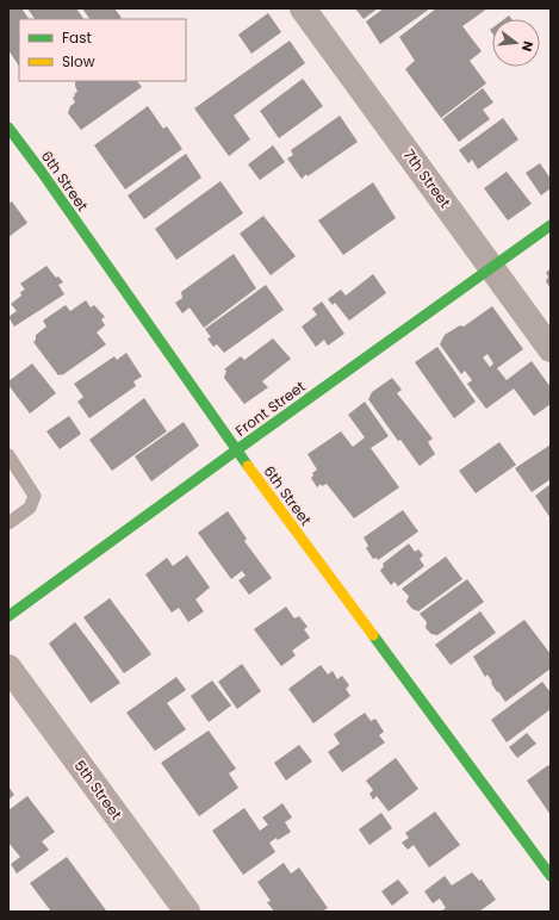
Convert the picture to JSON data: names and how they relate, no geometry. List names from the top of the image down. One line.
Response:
{"streets":{"street":["7th Street","6th Street","Front Street","5th Street"]},"crossings":[["7th Street","Front Street"],["6th Street","Front Street"]],"legend":["Fast","Slow"],"north":"right"}
